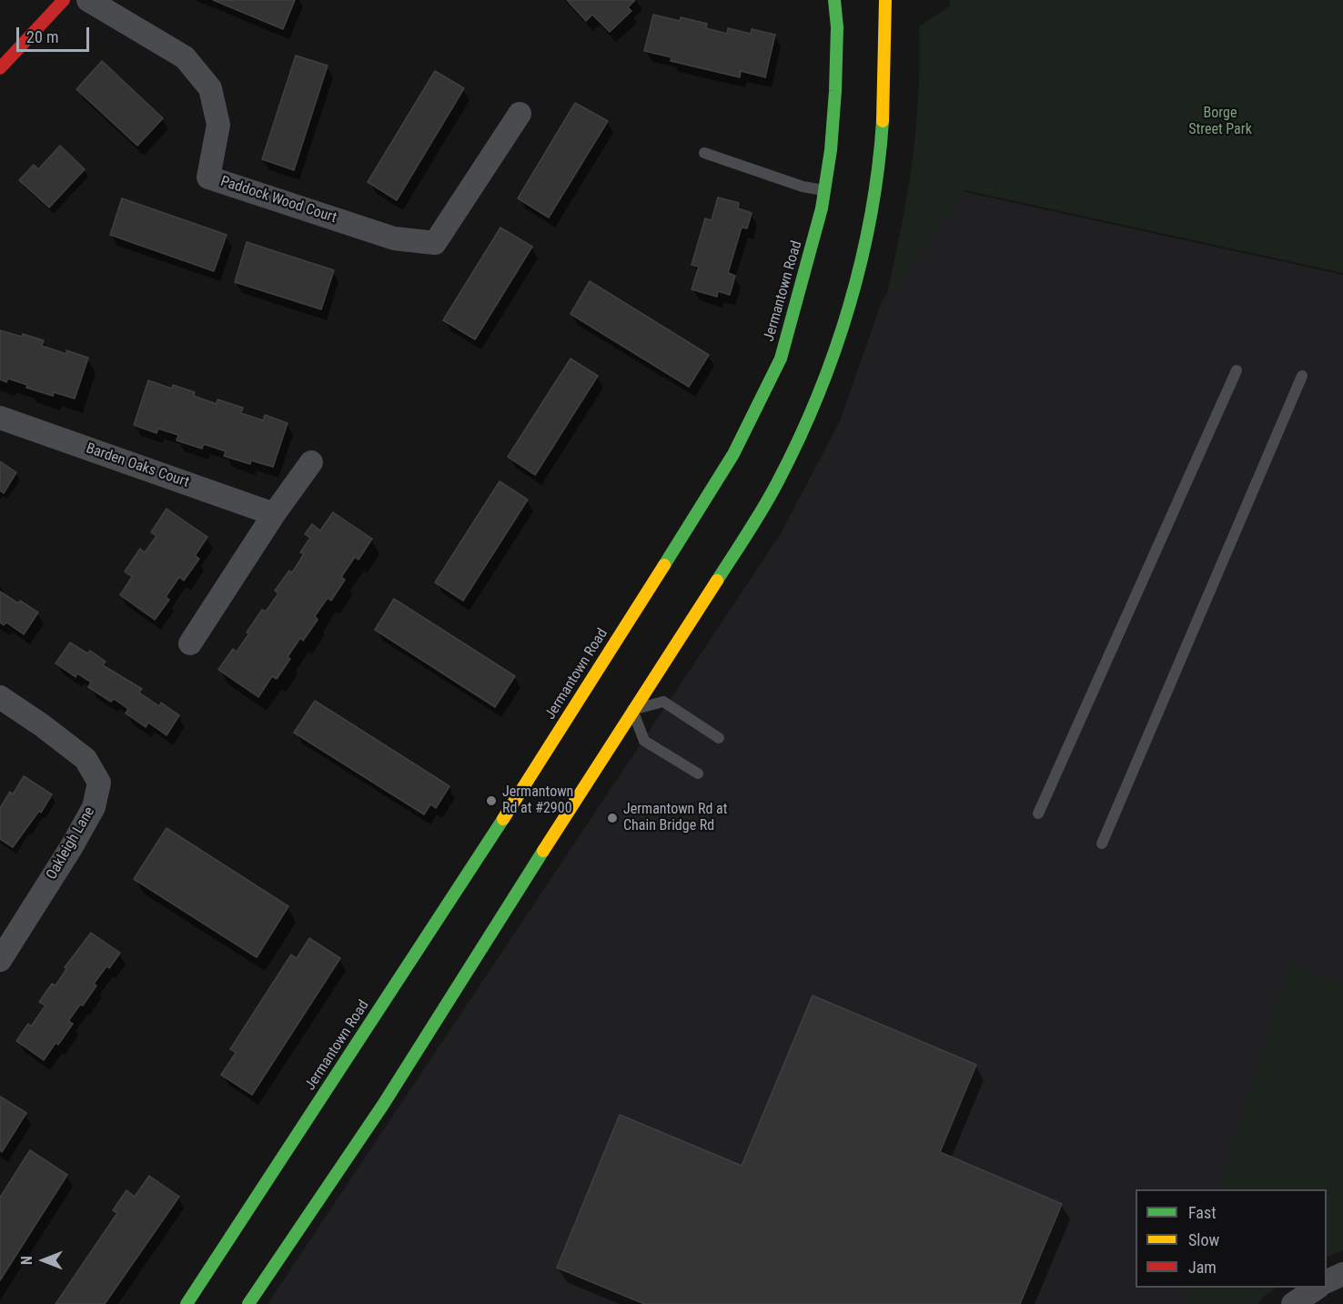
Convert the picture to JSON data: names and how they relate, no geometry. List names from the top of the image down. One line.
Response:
{"streets":{"main road":["Jermantown Road"],"street":["Paddock Wood Court","Barden Oaks Court","Oakleigh Lane"]},"parks":["Borge Street Park"],"places":["Jermantown Rd at #2900","Jermantown Rd at Chain Bridge Rd"],"legend":["Fast","Slow","Jam"],"scale_bar":"20 m","north":"left"}
